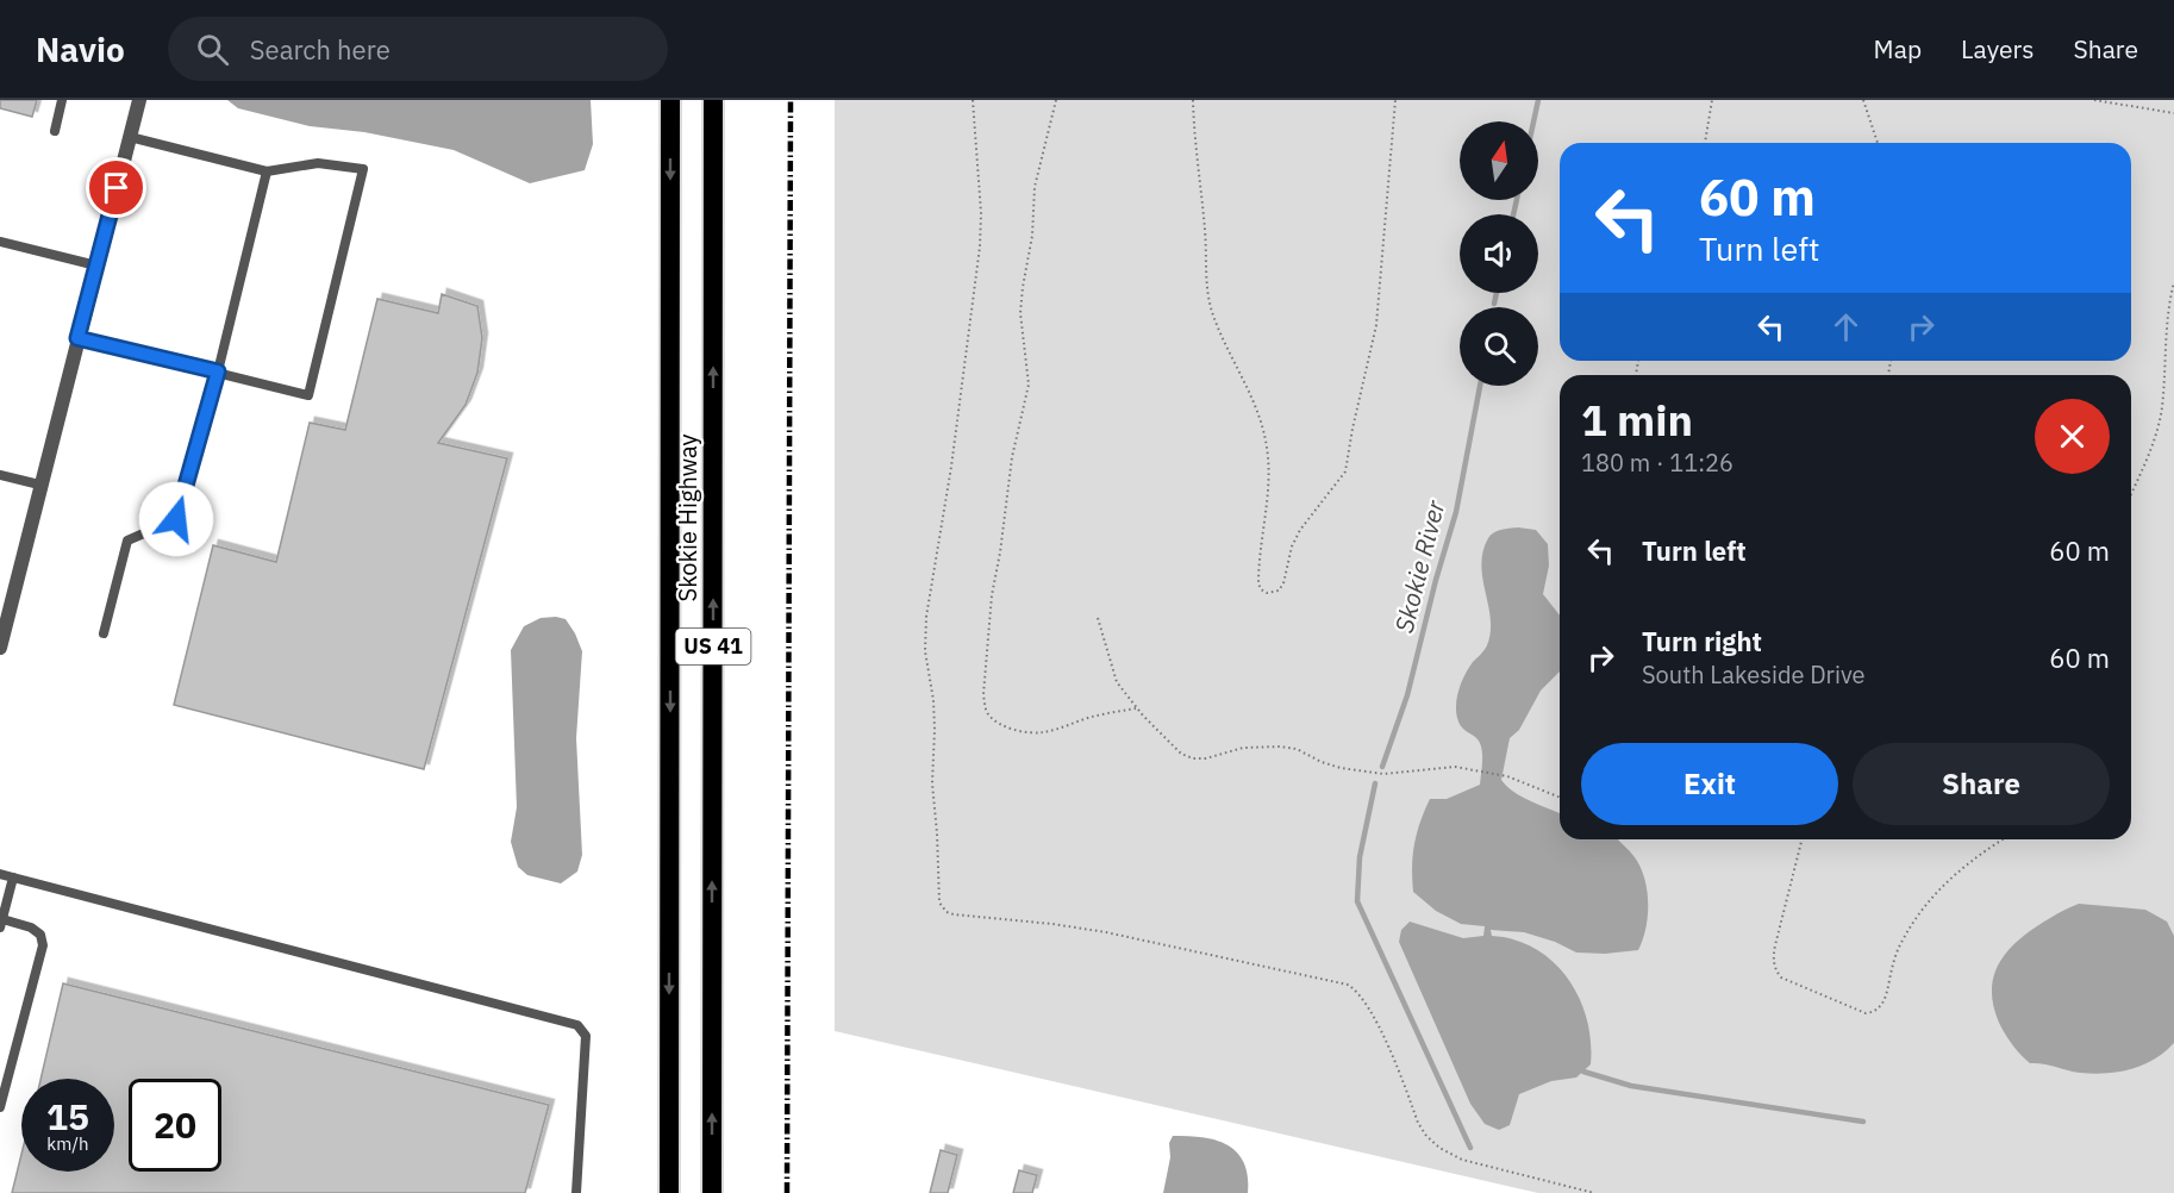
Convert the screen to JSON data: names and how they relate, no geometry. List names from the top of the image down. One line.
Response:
{"streets":{"highway":["Skokie Highway","US 41"]},"water":["Skokie River"],"north":"top","page":{"header":"Navio","search":"Search here","nav":["Map","Layers","Share"],"turn":["60 m","Turn left"],"heading":["1 min","180 m · 11:26"],"list":[{"name":"Turn left","value":"60 m"},{"name":"Turn right","note":"South Lakeside Drive","value":"60 m"}],"buttons":["Exit","Share"],"speed":"15 km/h","limit":"20"}}
